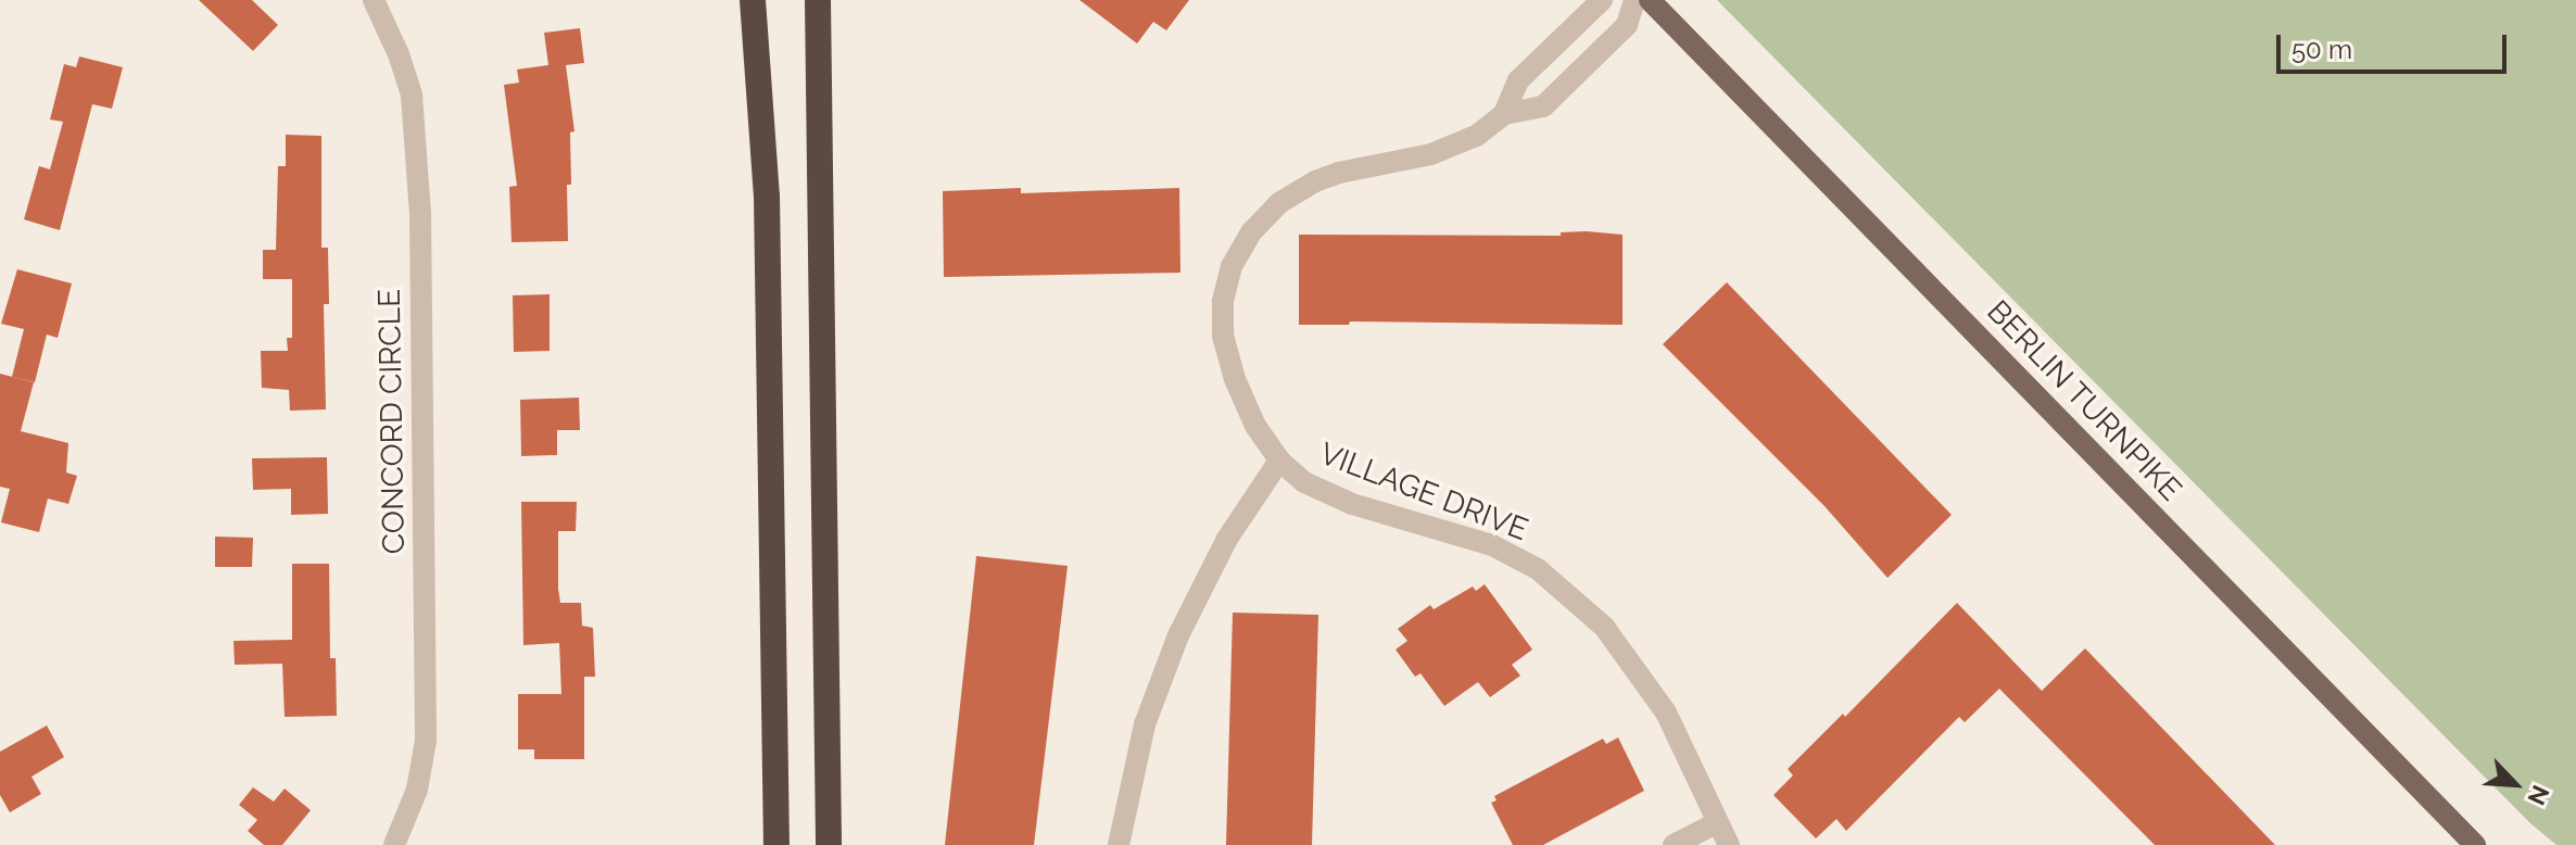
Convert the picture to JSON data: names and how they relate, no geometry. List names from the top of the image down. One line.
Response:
{"streets":{"main road":["BERLIN TURNPIKE"],"street":["CONCORD CIRCLE","VILLAGE DRIVE"]},"scale_bar":"50 m","north":"bottom right"}
